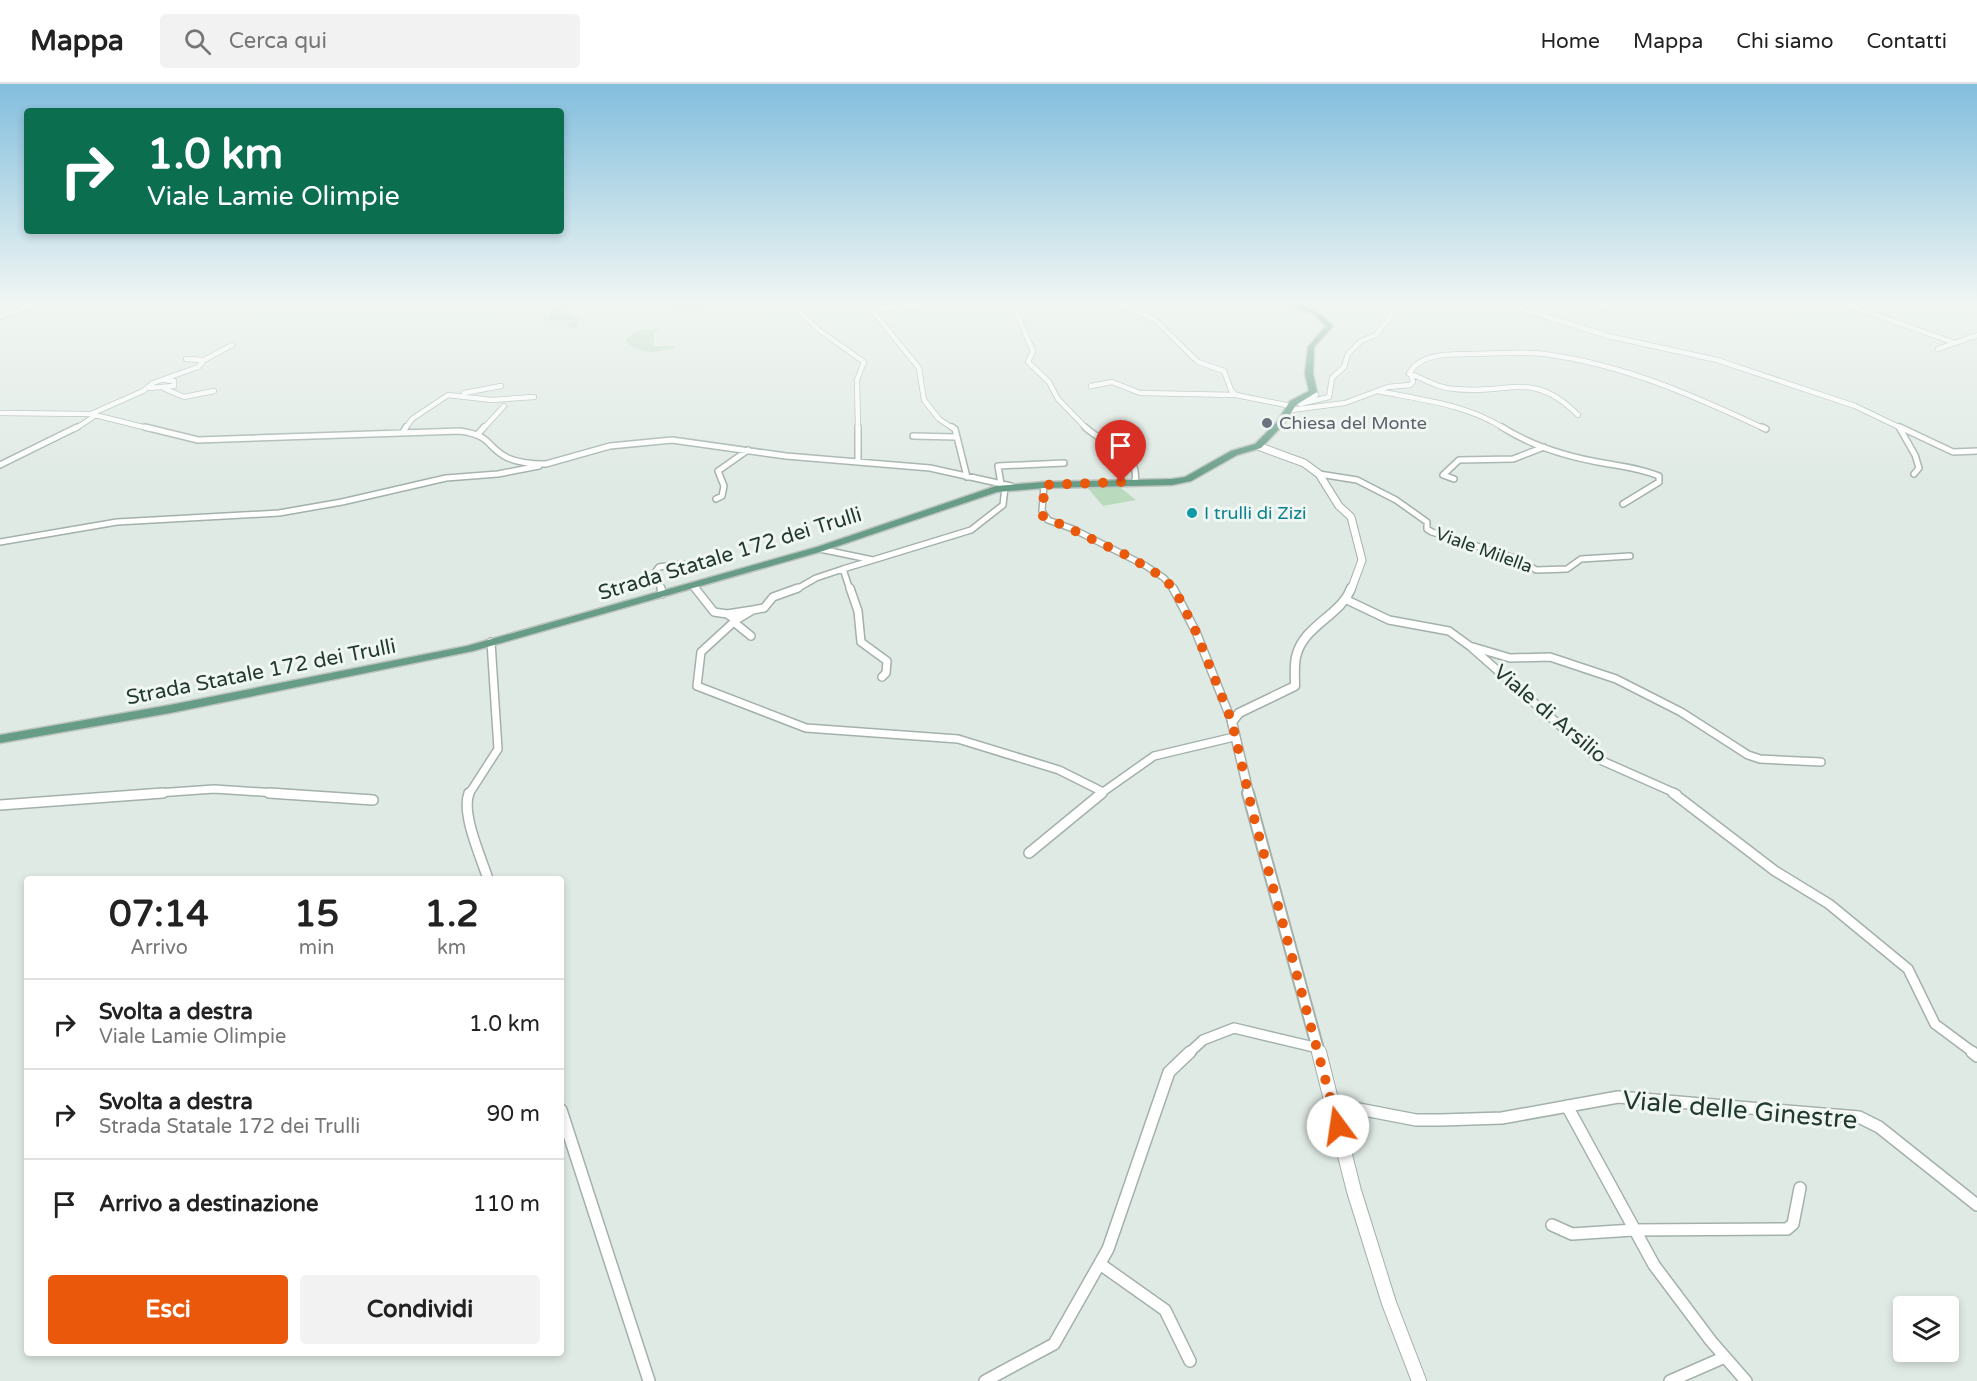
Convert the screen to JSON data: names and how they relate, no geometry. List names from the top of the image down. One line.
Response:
{"streets":{"main road":["Strada Statale 172 dei Trulli"],"street":["Viale Milella","Viale di Arsilio","Viale delle Ginestre"]},"places":["Chiesa del Monte","I trulli di Zizi"],"page":{"header":"Mappa","search":"Cerca qui","nav":["Home","Mappa","Chi siamo","Contatti"],"turn":["1.0 km","Viale Lamie Olimpie"],"eta":["07:14","Arrivo","15","min","1.2","km"],"list":[{"name":"Svolta a destra","note":"Viale Lamie Olimpie","value":"1.0 km"},{"name":"Svolta a destra","note":"Strada Statale 172 dei Trulli","value":"90 m"},{"name":"Arrivo a destinazione","value":"110 m"}],"buttons":["Esci","Condividi"]}}
